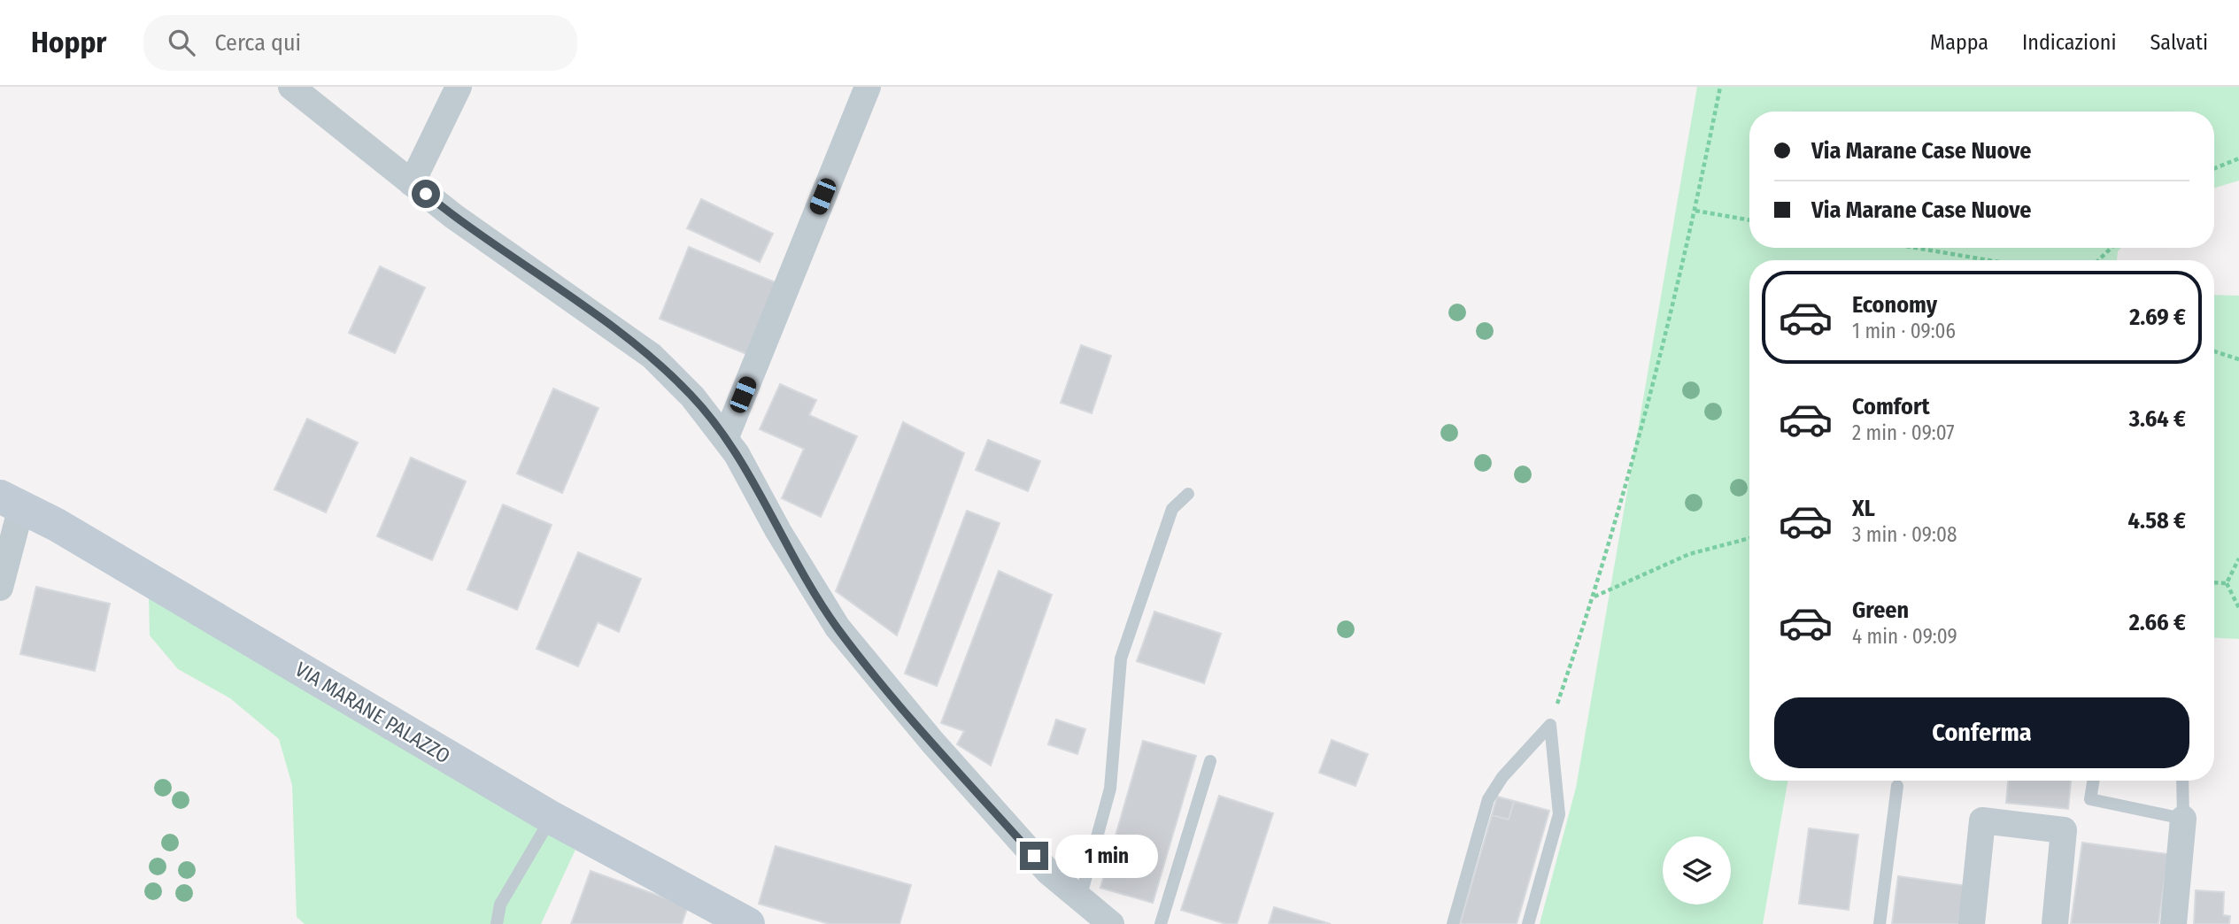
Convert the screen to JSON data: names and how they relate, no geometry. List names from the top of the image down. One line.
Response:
{"streets":{"main road":["VIA MARANE PALAZZO"]},"page":{"header":"Hoppr","search":"Cerca qui","nav":["Mappa","Indicazioni","Salvati"],"banner":["Via Marane Case Nuove","Via Marane Case Nuove"],"list":[{"name":"Economy","note":"1 min · 09:06","value":"2.69 €"},{"name":"Comfort","note":"2 min · 09:07","value":"3.64 €"},{"name":"XL","note":"3 min · 09:08","value":"4.58 €"},{"name":"Green","note":"4 min · 09:09","value":"2.66 €"}],"buttons":"Conferma","bubble":"1 min"}}
